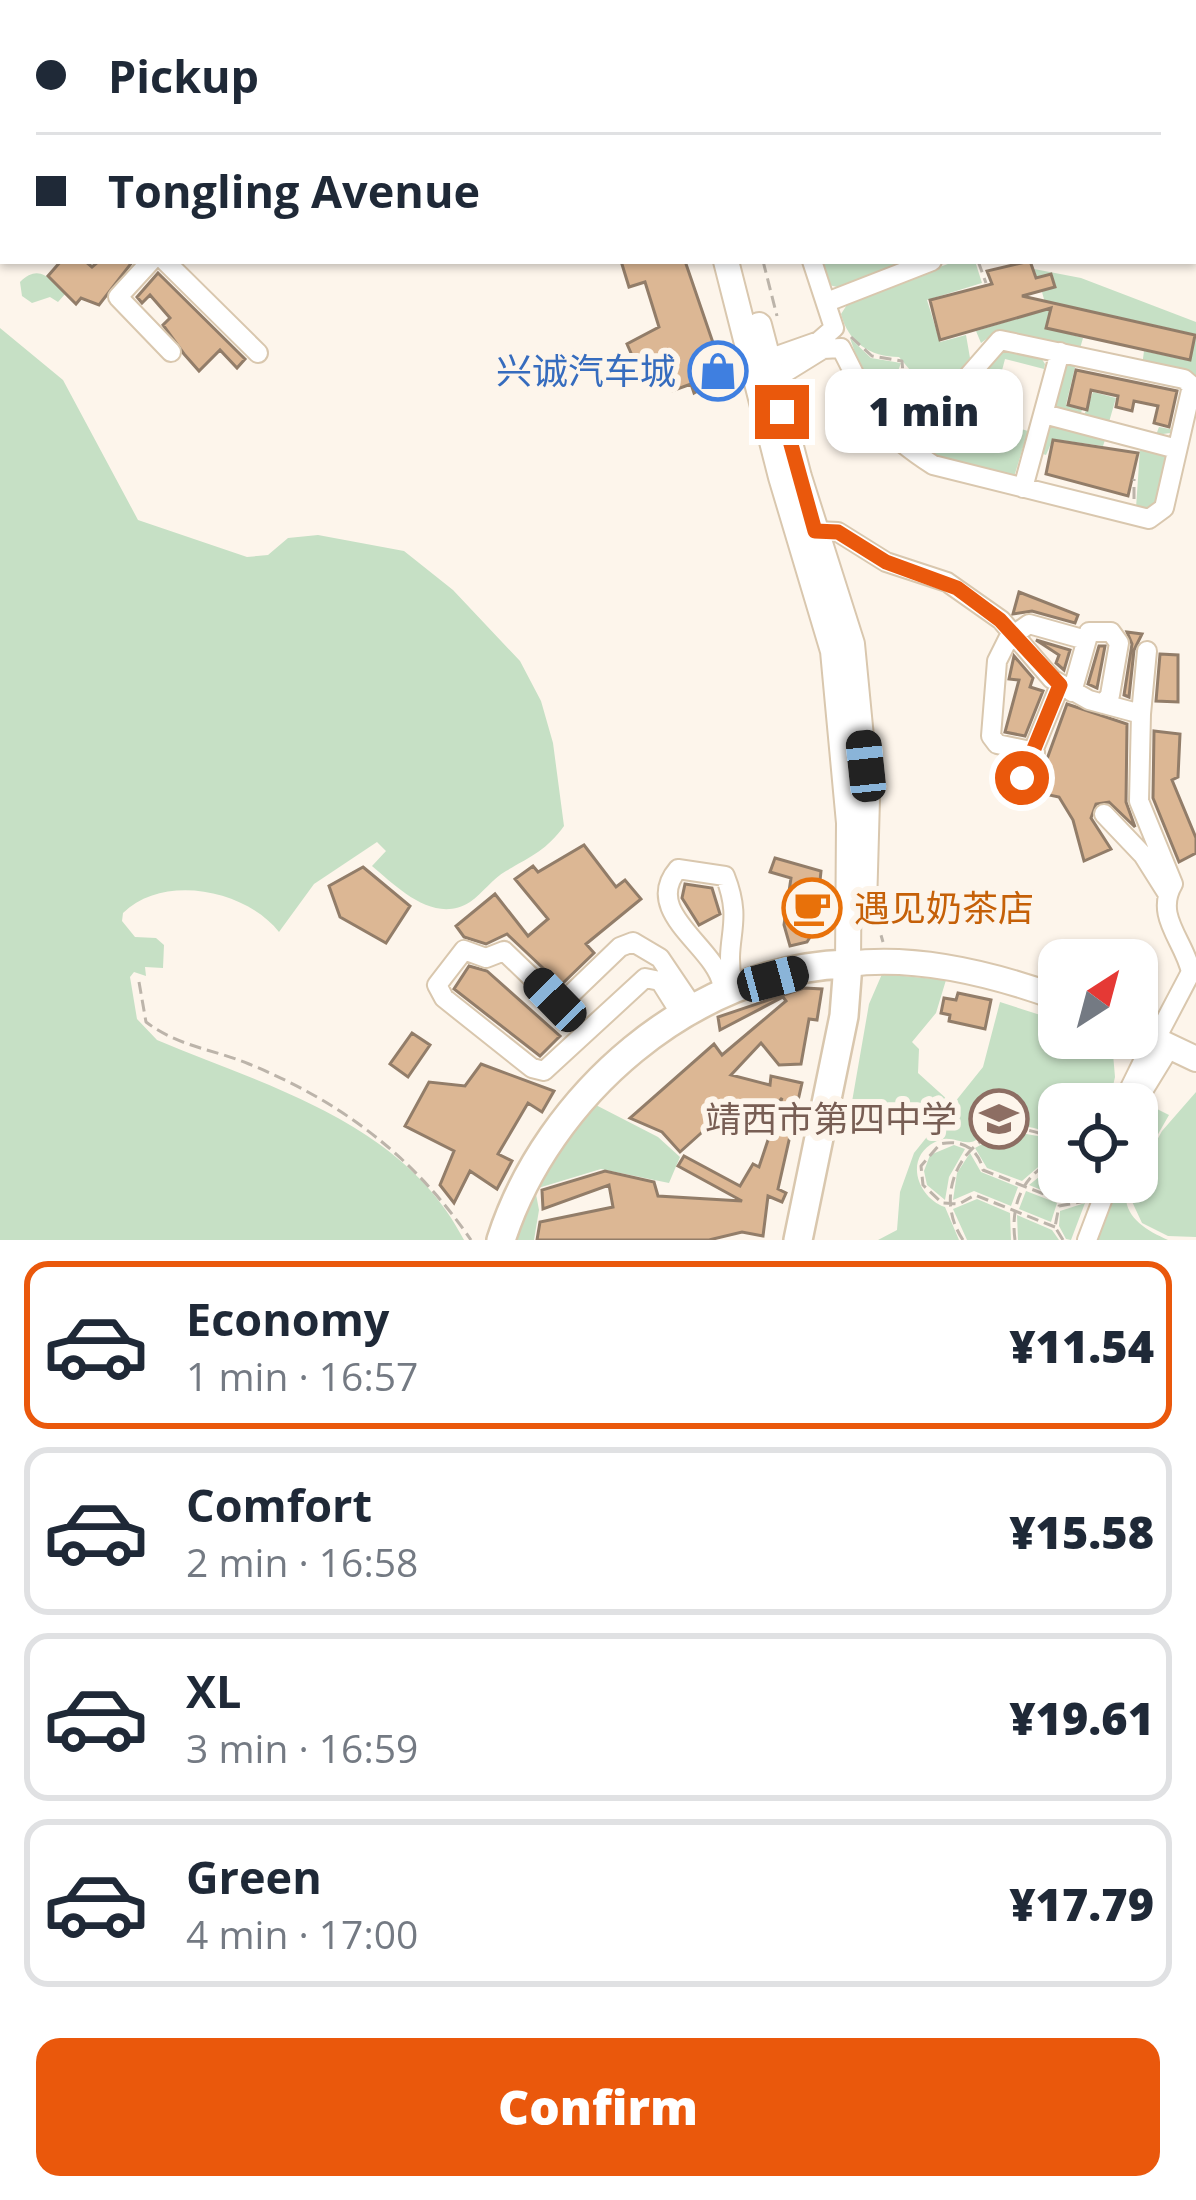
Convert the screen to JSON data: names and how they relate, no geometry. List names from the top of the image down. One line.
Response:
{"places":{"shop":["兴诚汽车城"],"cafe":["遇见奶茶店"],"school or university":["靖西市第四中学"]},"north":"top right","page":{"banner":["Pickup","Tongling Avenue"],"bubble":"1 min","list":[{"name":"Economy","note":"1 min · 16:57","value":"¥11.54"},{"name":"Comfort","note":"2 min · 16:58","value":"¥15.58"},{"name":"XL","note":"3 min · 16:59","value":"¥19.61"},{"name":"Green","note":"4 min · 17:00","value":"¥17.79"}],"buttons":"Confirm"}}
